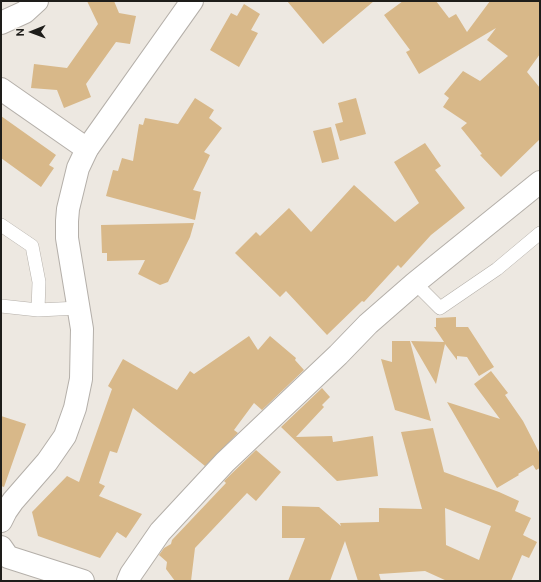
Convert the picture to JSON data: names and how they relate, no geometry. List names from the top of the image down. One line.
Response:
{"north":"left"}
